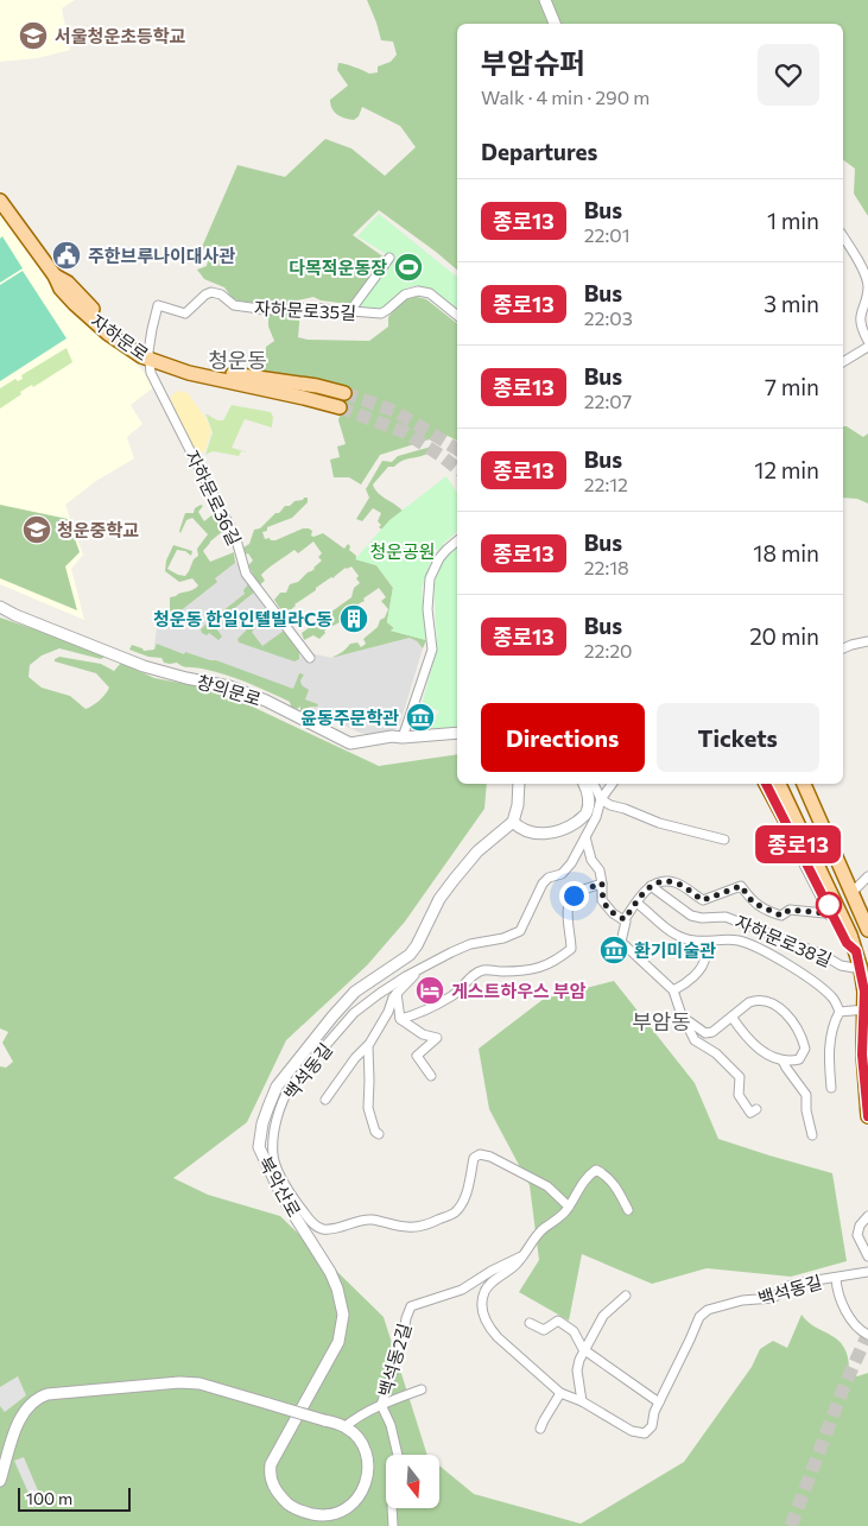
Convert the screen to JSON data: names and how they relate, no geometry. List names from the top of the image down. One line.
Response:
{"streets":{"main road":["자하문로"],"street":["자하문로35길","자하문로36길","창의문로","자하문로38길","백석동길","북악산로","백석동2길"]},"crossings":[["자하문로35길","자하문로"],["자하문로35길","자하문로36길"],["자하문로","자하문로36길"],["백석동길","백석동2길"]],"districts":["청운동","부암동"],"parks":["청운공원"],"places":{"school or university":["서울청운초등학교","청운중학교"],"public building":["주한브루나이대사관"],"sports":["다목적운동장"],"building":["청운동 한일인텔빌라C동"],"museum":["윤동주문학관","환기미술관"],"hotel":["게스트하우스 부암"]},"lines":["bus line 종로13"],"scale_bar":"100 m","north":"bottom","page":{"on_map":"종로13","heading":[["부암슈퍼","Walk · 4 min · 290 m"],"Departures"],"list":[{"mark":"종로13","name":"Bus","note":"22:01","value":"1 min"},{"mark":"종로13","name":"Bus","note":"22:03","value":"3 min"},{"mark":"종로13","name":"Bus","note":"22:07","value":"7 min"},{"mark":"종로13","name":"Bus","note":"22:12","value":"12 min"},{"mark":"종로13","name":"Bus","note":"22:18","value":"18 min"},{"mark":"종로13","name":"Bus","note":"22:20","value":"20 min"}],"buttons":["Directions","Tickets"],"scale":"100 m"}}
